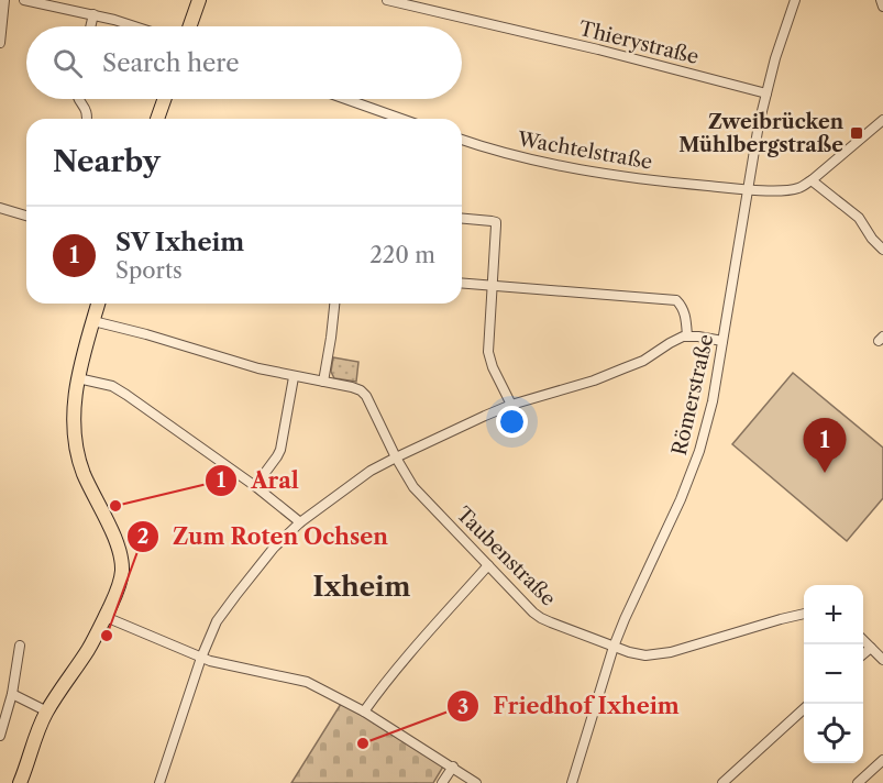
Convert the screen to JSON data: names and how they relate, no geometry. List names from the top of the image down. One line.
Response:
{"streets":{"street":["Thierystraße","Wachtelstraße","Römerstraße","Taubenstraße"]},"crossings":[["Thierystraße","Römerstraße"],["Wachtelstraße","Römerstraße"],["Römerstraße","Taubenstraße"]],"districts":["Ixheim"],"places":{"transit":["Zweibrücken Mühlbergstraße"],"other":["Aral","Zum Roten Ochsen","Friedhof Ixheim"]},"page":{"search":"Search here","heading":"Nearby","list":[{"mark":"1","name":"SV Ixheim","note":"Sports","value":"220 m"}],"pins":"1","map_buttons":["+","−"]}}
